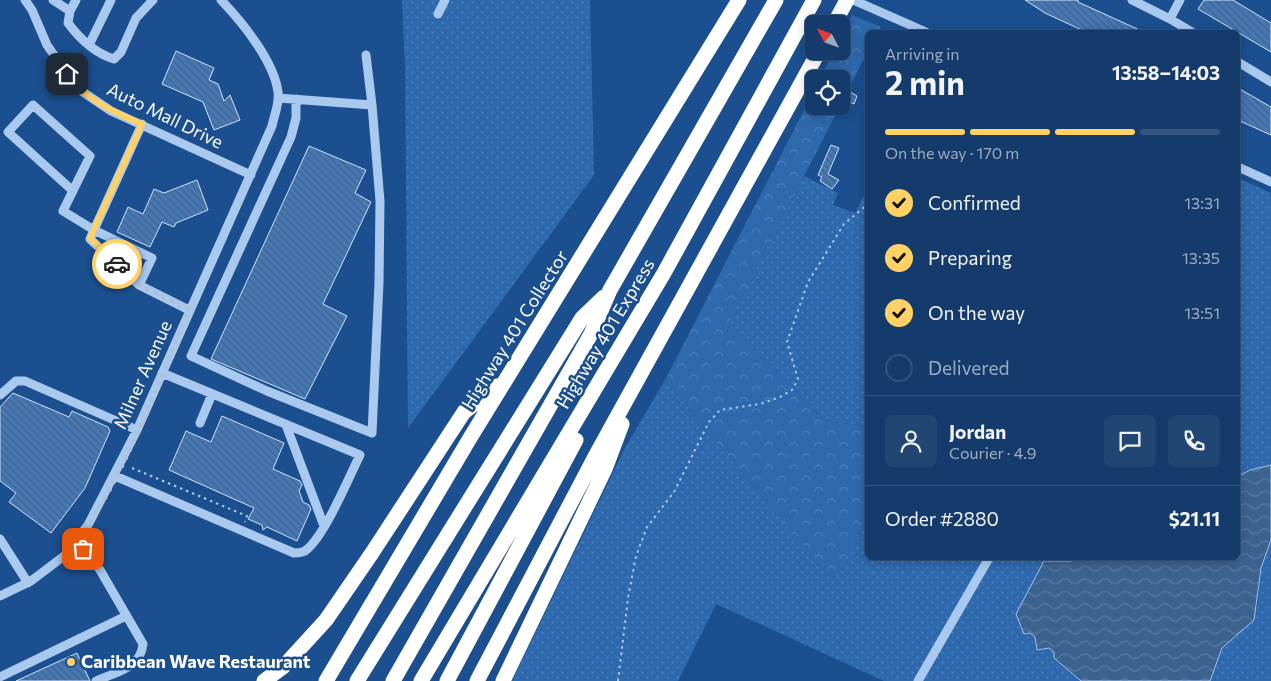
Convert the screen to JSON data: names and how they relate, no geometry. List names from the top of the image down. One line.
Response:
{"streets":{"highway":["Highway 401 Collector","Highway 401 Express"],"street":["Auto Mall Drive","Milner Avenue"]},"crossings":[["Auto Mall Drive","Milner Avenue"]],"places":["Caribbean Wave Restaurant"],"north":"top left","page":{"heading":["2 min","Arriving in","13:58–14:03"],"panel":["Jordan","Courier · 4.9","Order #2880","$21.11"],"bar":"On the way · 170 m","list":[["Confirmed","13:31"],["Preparing","13:35"],["On the way","13:51"],"Delivered"]}}
